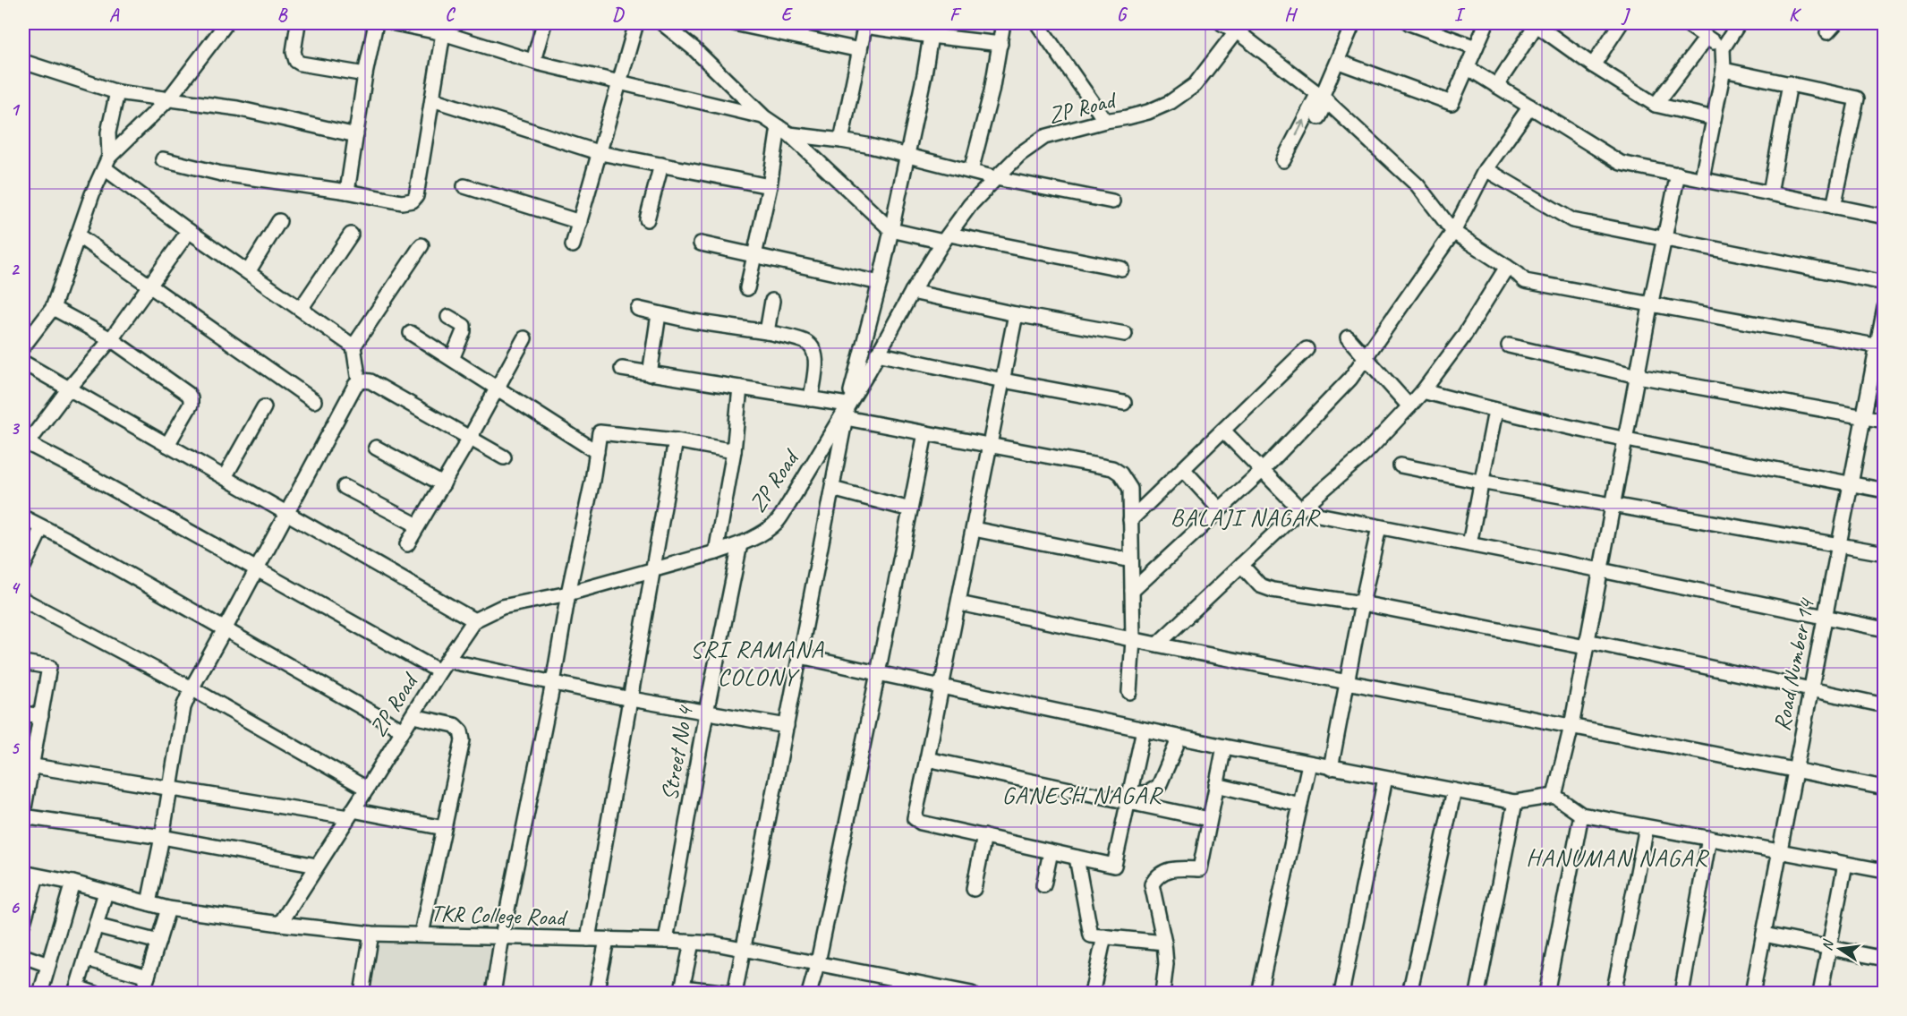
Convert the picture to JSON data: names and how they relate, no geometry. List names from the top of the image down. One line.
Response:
{"streets":{"street":["ZP Road","Road Number 14","Street No 4","TKR College Road"]},"crossings":[["ZP Road","Street No 4"],["ZP Road","TKR College Road"],["Street No 4","TKR College Road"]],"districts":["BALAJI NAGAR","SRI RAMANA COLONY","GANESH NAGAR","HANUMAN NAGAR"],"north":"left","grid":{"columns":["A","B","C","D","E","F","G","H","I","J","K"],"rows":["1","2","3","4","5","6"]}}
